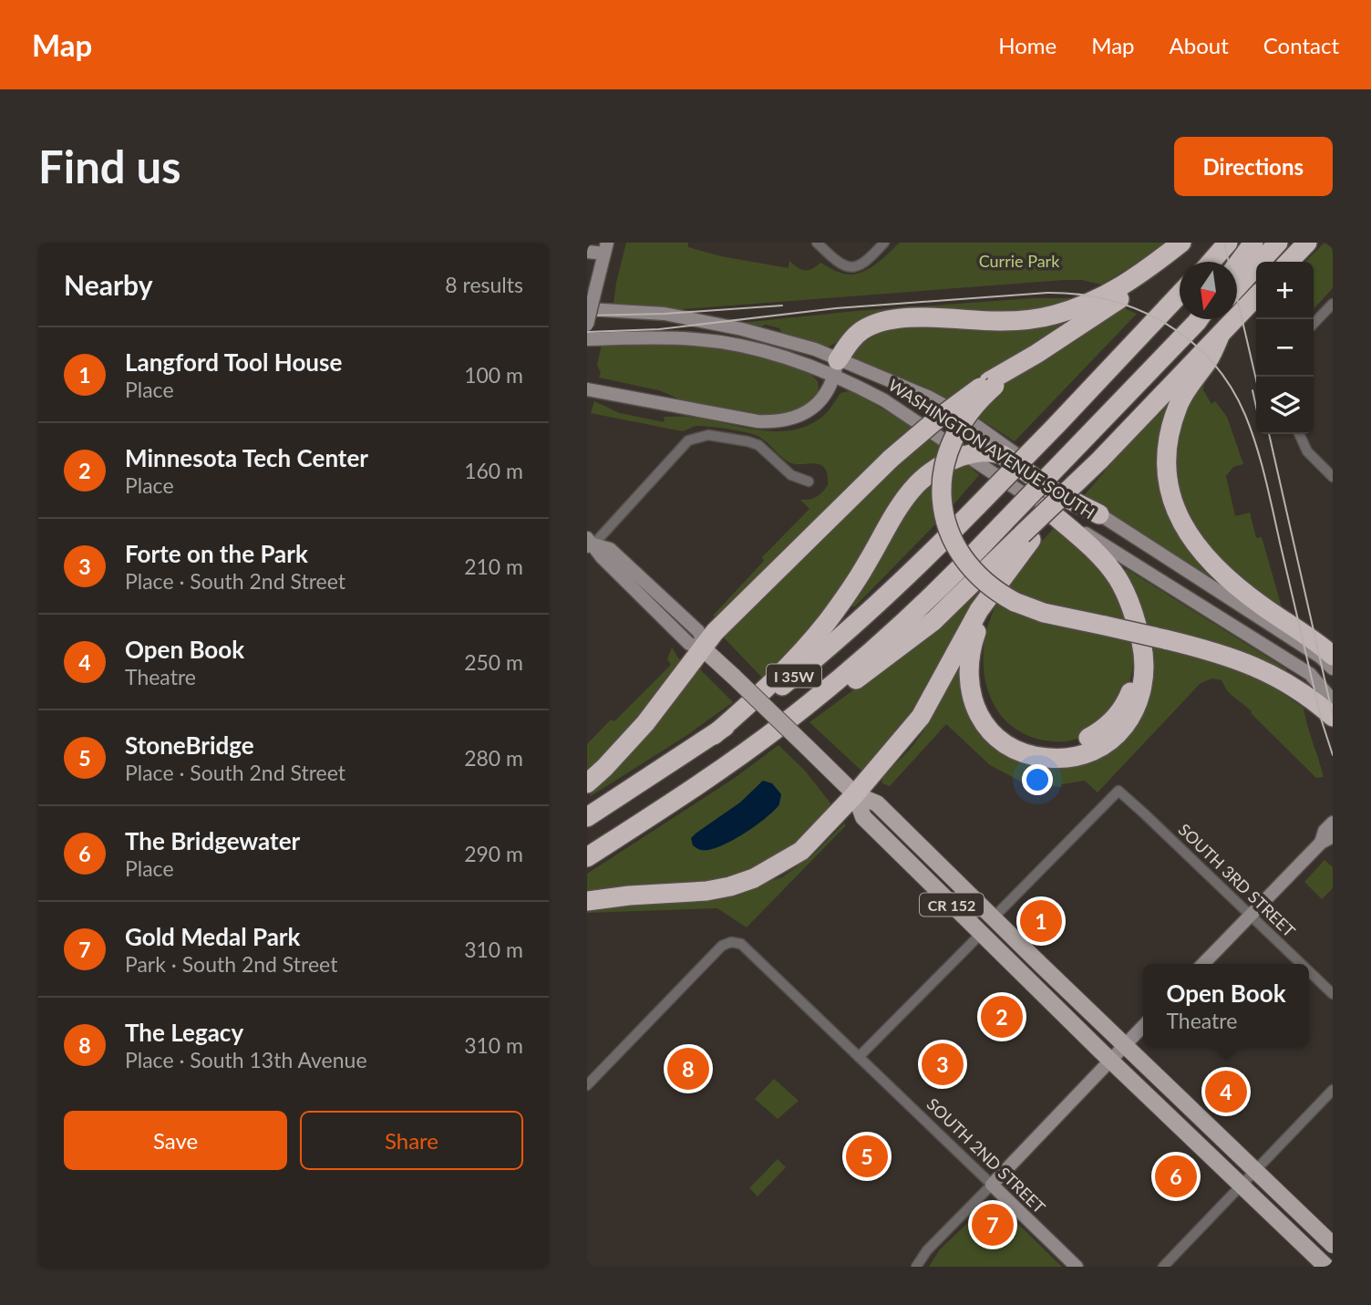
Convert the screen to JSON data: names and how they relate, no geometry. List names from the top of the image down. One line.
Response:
{"streets":{"highway":["I 35W"],"main road":["WASHINGTON AVENUE SOUTH","CR 152","SOUTH 2ND STREET"],"street":["SOUTH 3RD STREET"]},"crossings":[["SOUTH 3RD STREET","CR 152"]],"parks":["Currie Park"],"north":"bottom","page":{"header":"Map","nav":["Home","Map","About","Contact"],"buttons":["Directions",["Save","Share"]],"title":"Find us","heading":["Nearby","8 results"],"map_buttons":["+","−"],"list":[{"mark":"1","name":"Langford Tool House","note":"Place","value":"100 m"},{"mark":"2","name":"Minnesota Tech Center","note":"Place","value":"160 m"},{"mark":"3","name":"Forte on the Park","note":"Place · South 2nd Street","value":"210 m"},{"mark":"4","name":"Open Book","note":"Theatre","value":"250 m"},{"mark":"5","name":"StoneBridge","note":"Place · South 2nd Street","value":"280 m"},{"mark":"6","name":"The Bridgewater","note":"Place","value":"290 m"},{"mark":"7","name":"Gold Medal Park","note":"Park · South 2nd Street","value":"310 m"},{"mark":"8","name":"The Legacy","note":"Place · South 13th Avenue","value":"310 m"}],"pins":["1","2","3","8","4","5","6","7"],"popup":["Open Book","Theatre"]}}
